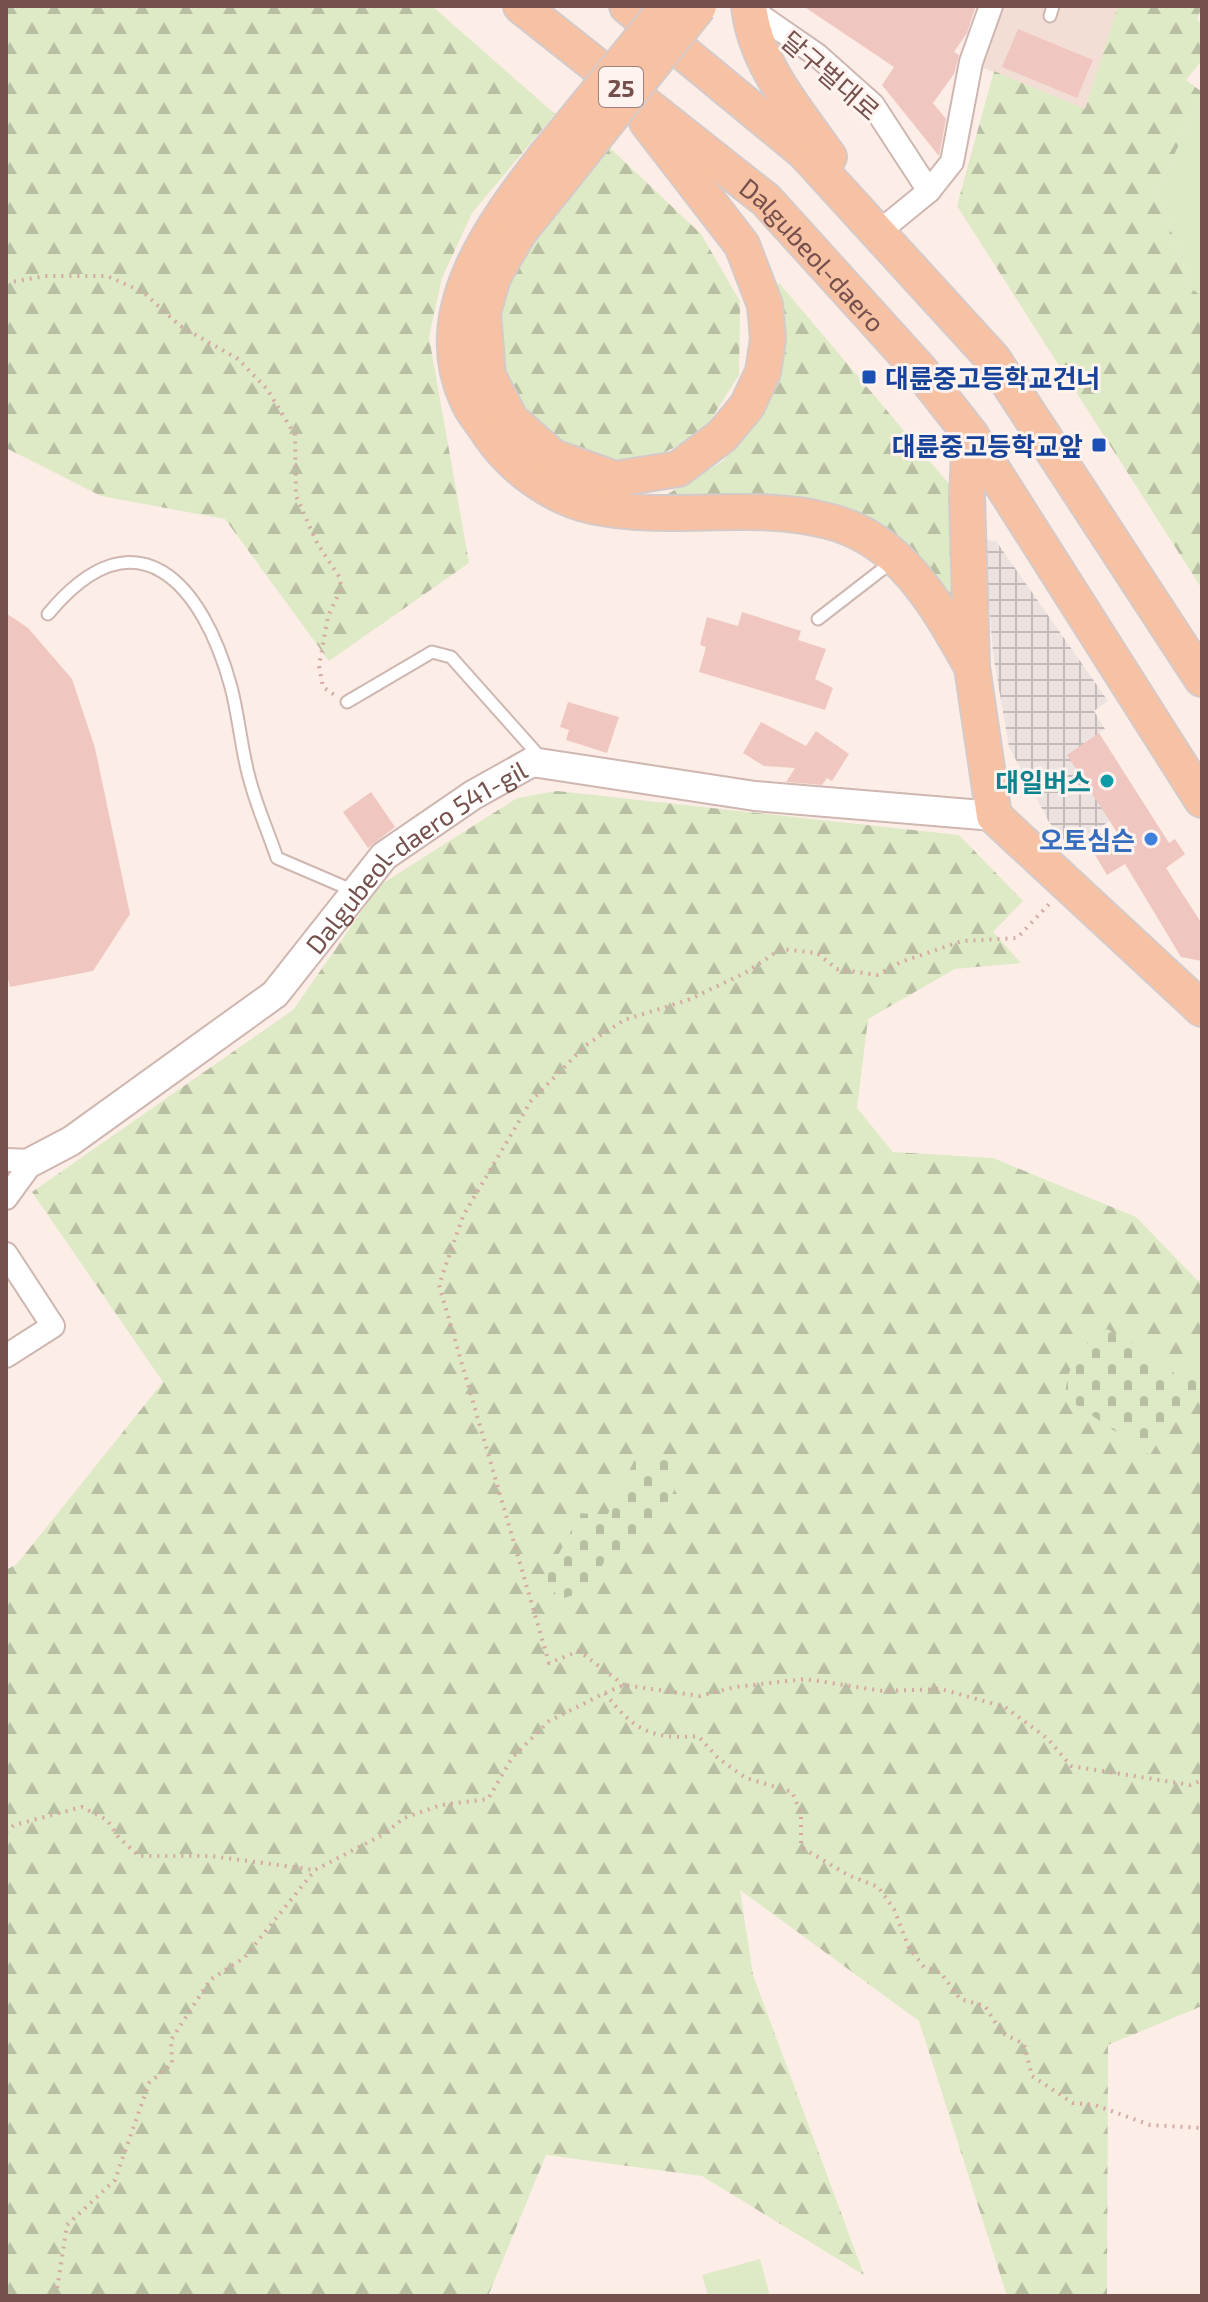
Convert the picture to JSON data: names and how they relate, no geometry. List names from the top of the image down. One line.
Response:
{"streets":{"main road":["25","Dalgubeol-daero"],"street":["달구벌대로","Dalgubeol-daero 541-gil"]},"places":{"transit":["대륜중고등학교건너","대륜중고등학교앞"],"other":["대일버스","오토심슨"]}}
